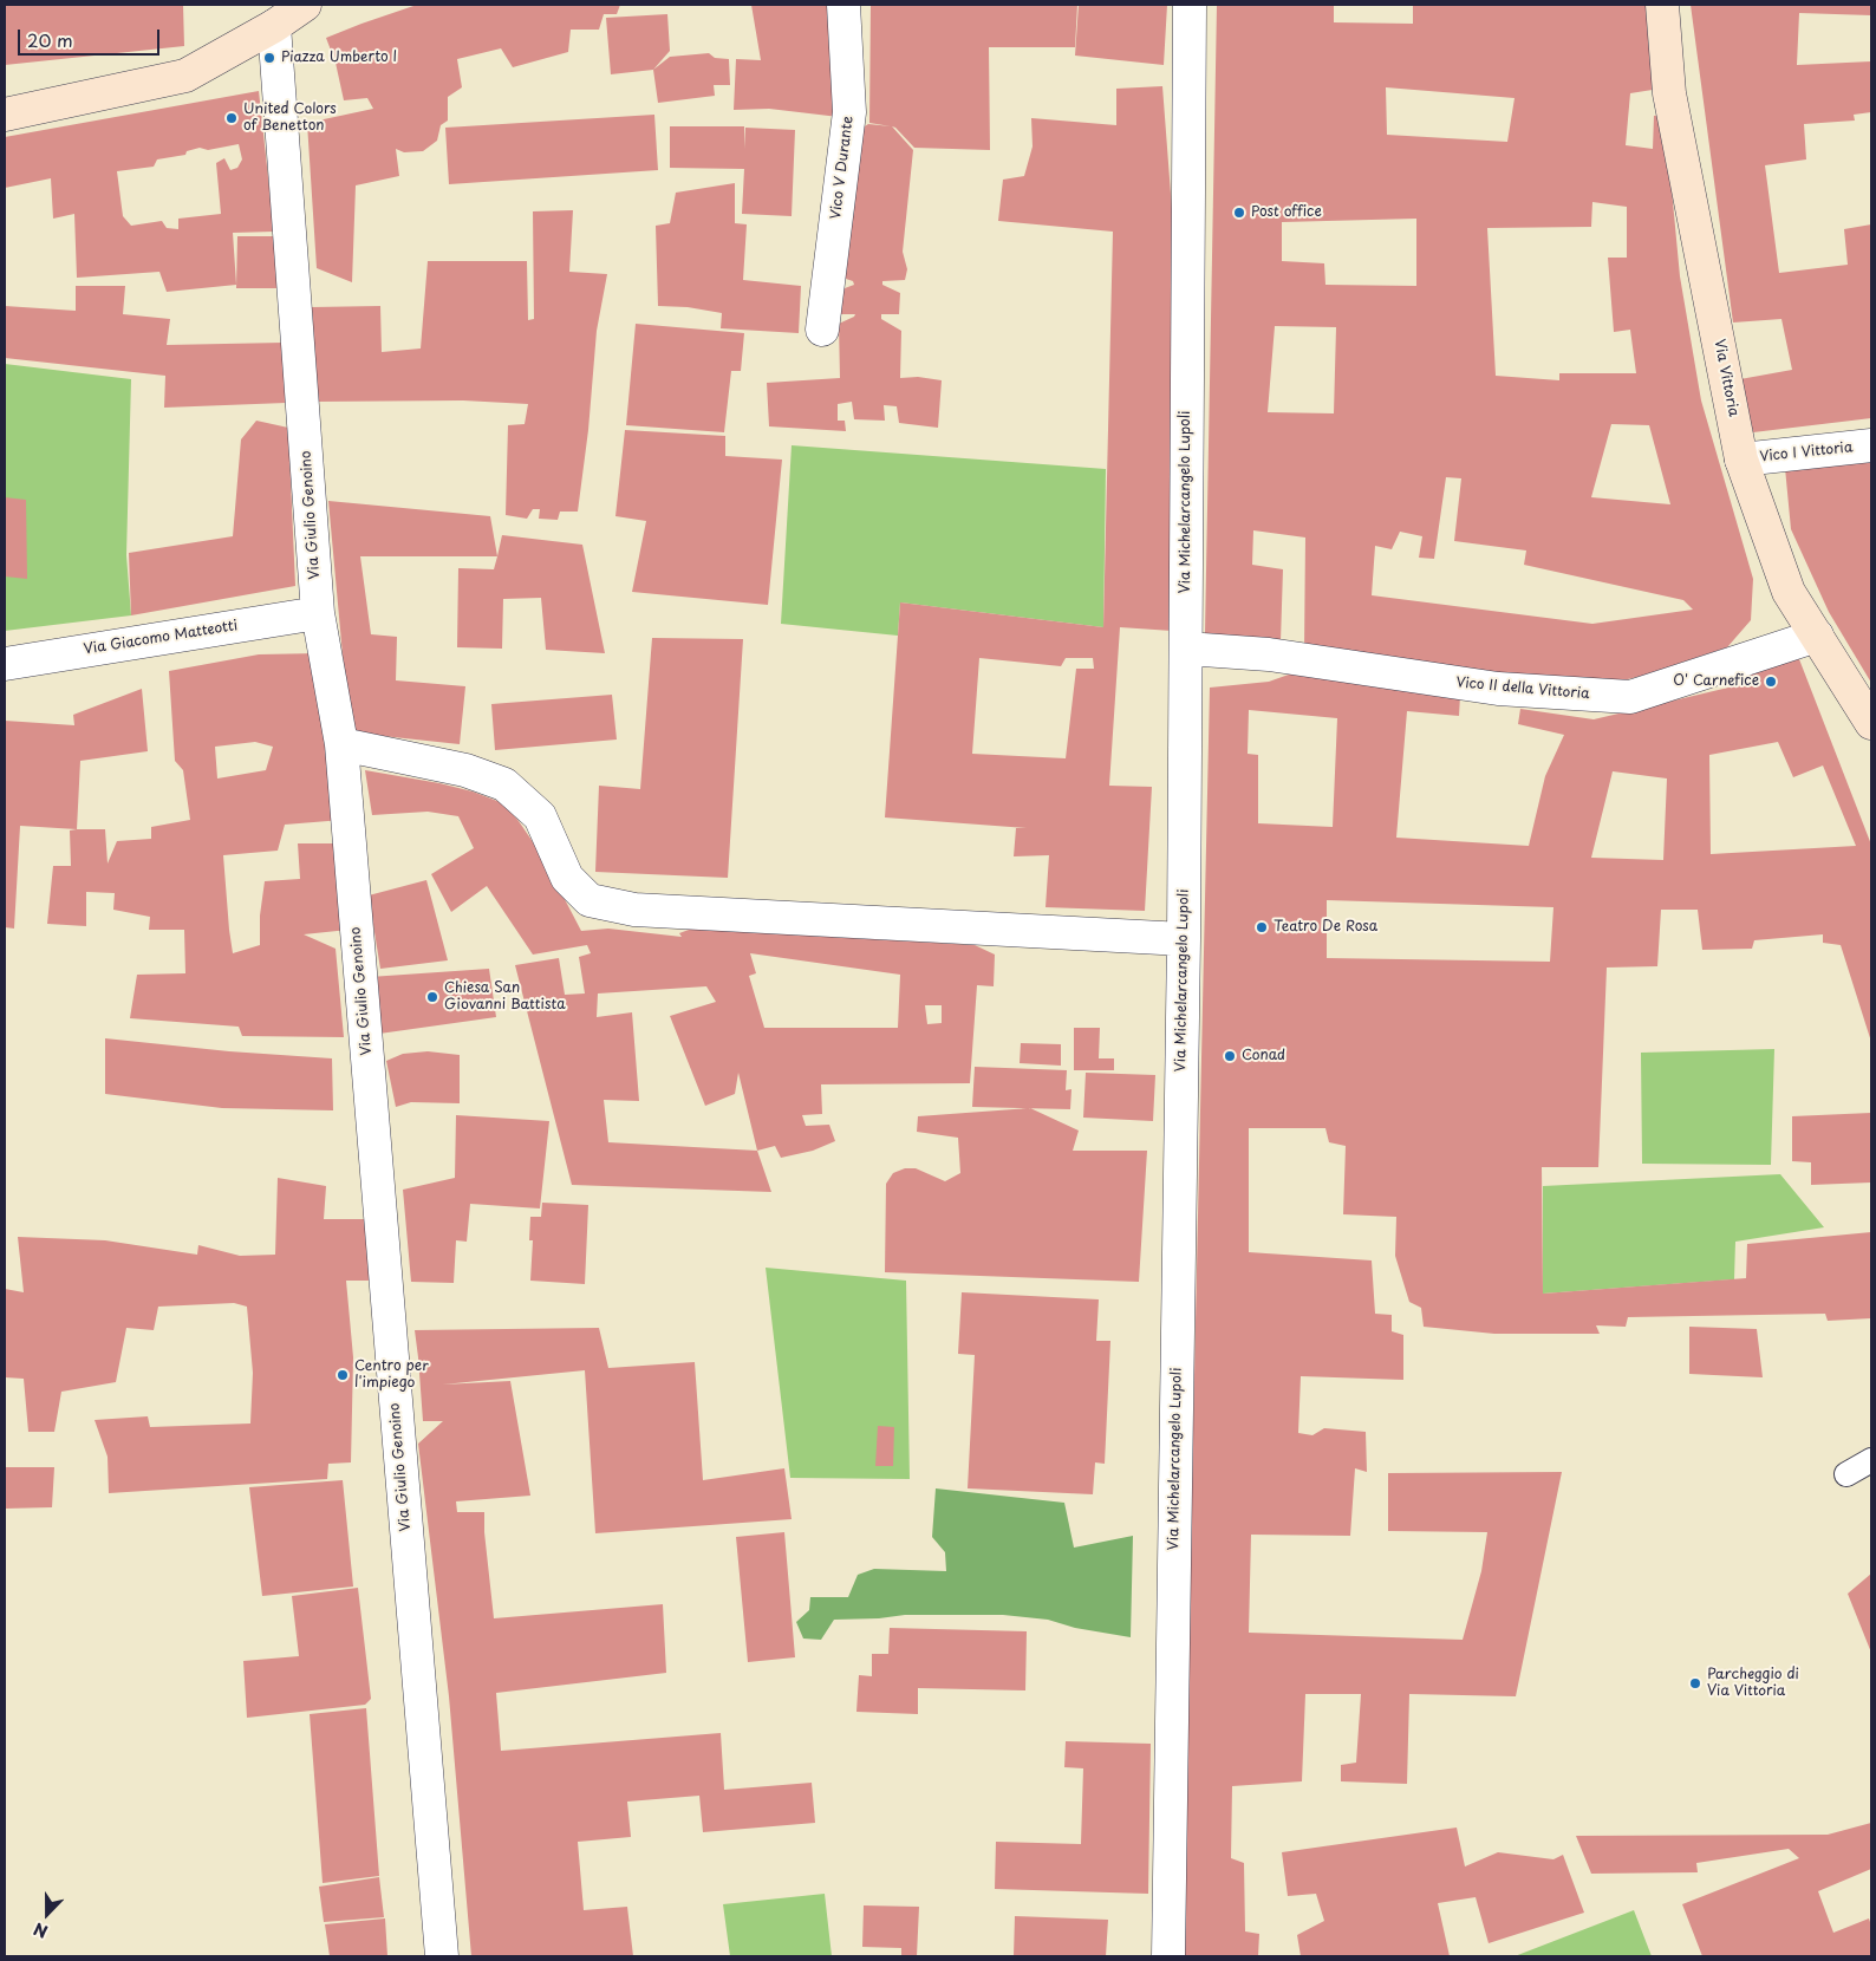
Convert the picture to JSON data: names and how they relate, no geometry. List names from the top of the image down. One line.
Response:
{"streets":{"street":["Vico V Durante","Via Vittoria","Vico I Vittoria","Via Michelarcangelo Lupoli","Via Giulio Genoino","Via Giacomo Matteotti","Vico II della Vittoria"]},"crossings":[["Via Vittoria","Vico I Vittoria"],["Via Vittoria","Vico II della Vittoria"],["Via Michelarcangelo Lupoli","Vico II della Vittoria"],["Via Giulio Genoino","Via Giacomo Matteotti"]],"places":["Piazza Umberto I","United Colors of Benetton","Post office","O' Carnefice","Teatro De Rosa","Chiesa San Giovanni Battista","Conad","Centro per l'impiego","Parcheggio di Via Vittoria"],"scale_bar":"20 m","north":"bottom"}
